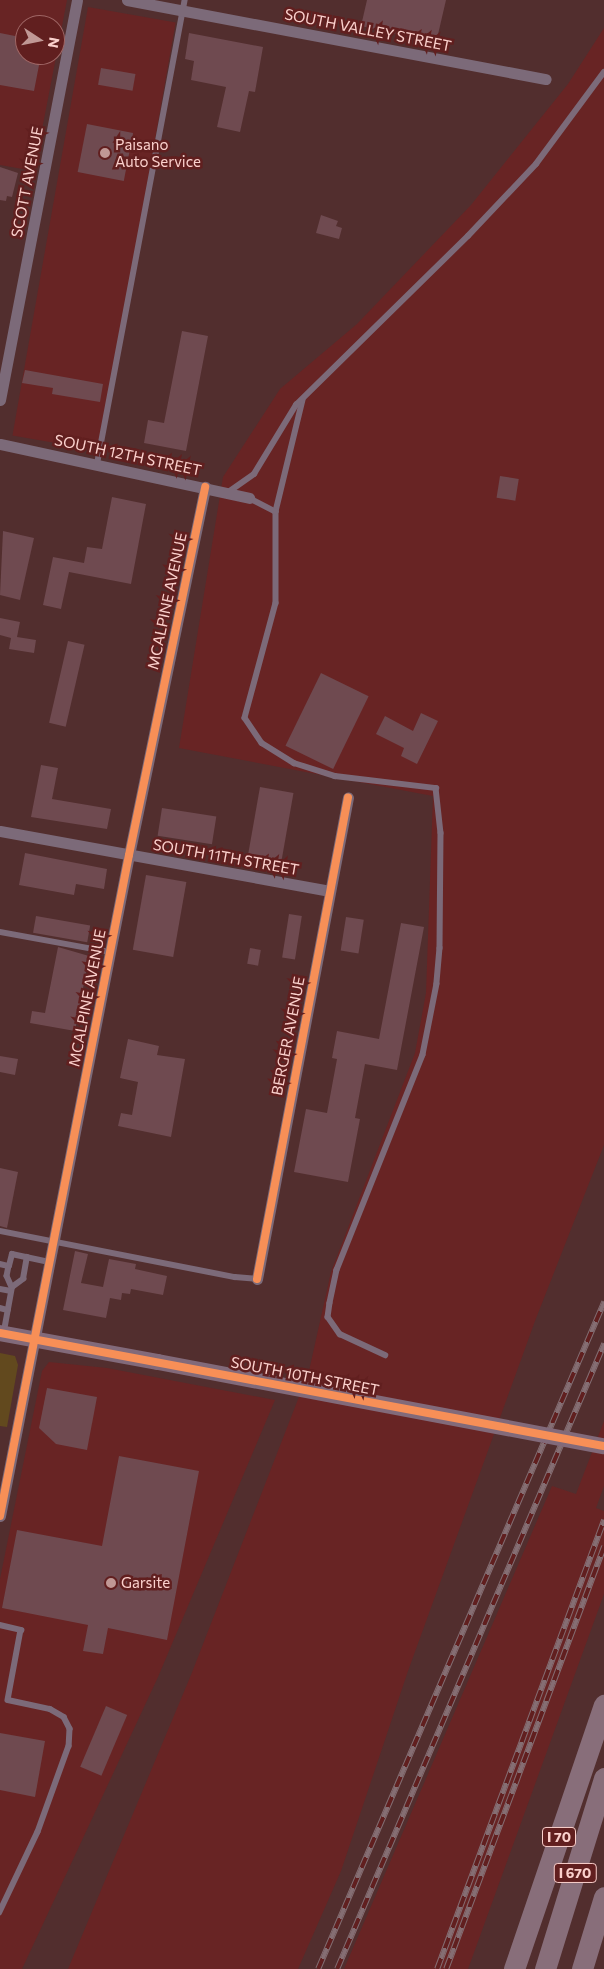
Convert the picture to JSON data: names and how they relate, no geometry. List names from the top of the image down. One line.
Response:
{"streets":{"highway":["I 70","I 670"],"street":["SOUTH VALLEY STREET","SCOTT AVENUE","SOUTH 12TH STREET","MCALPINE AVENUE","SOUTH 11TH STREET","BERGER AVENUE","SOUTH 10TH STREET"]},"crossings":[["SOUTH 12TH STREET","MCALPINE AVENUE"],["MCALPINE AVENUE","SOUTH 11TH STREET"],["MCALPINE AVENUE","SOUTH 10TH STREET"],["SOUTH 11TH STREET","BERGER AVENUE"]],"places":["Paisano Auto Service","Garsite"],"north":"right"}
